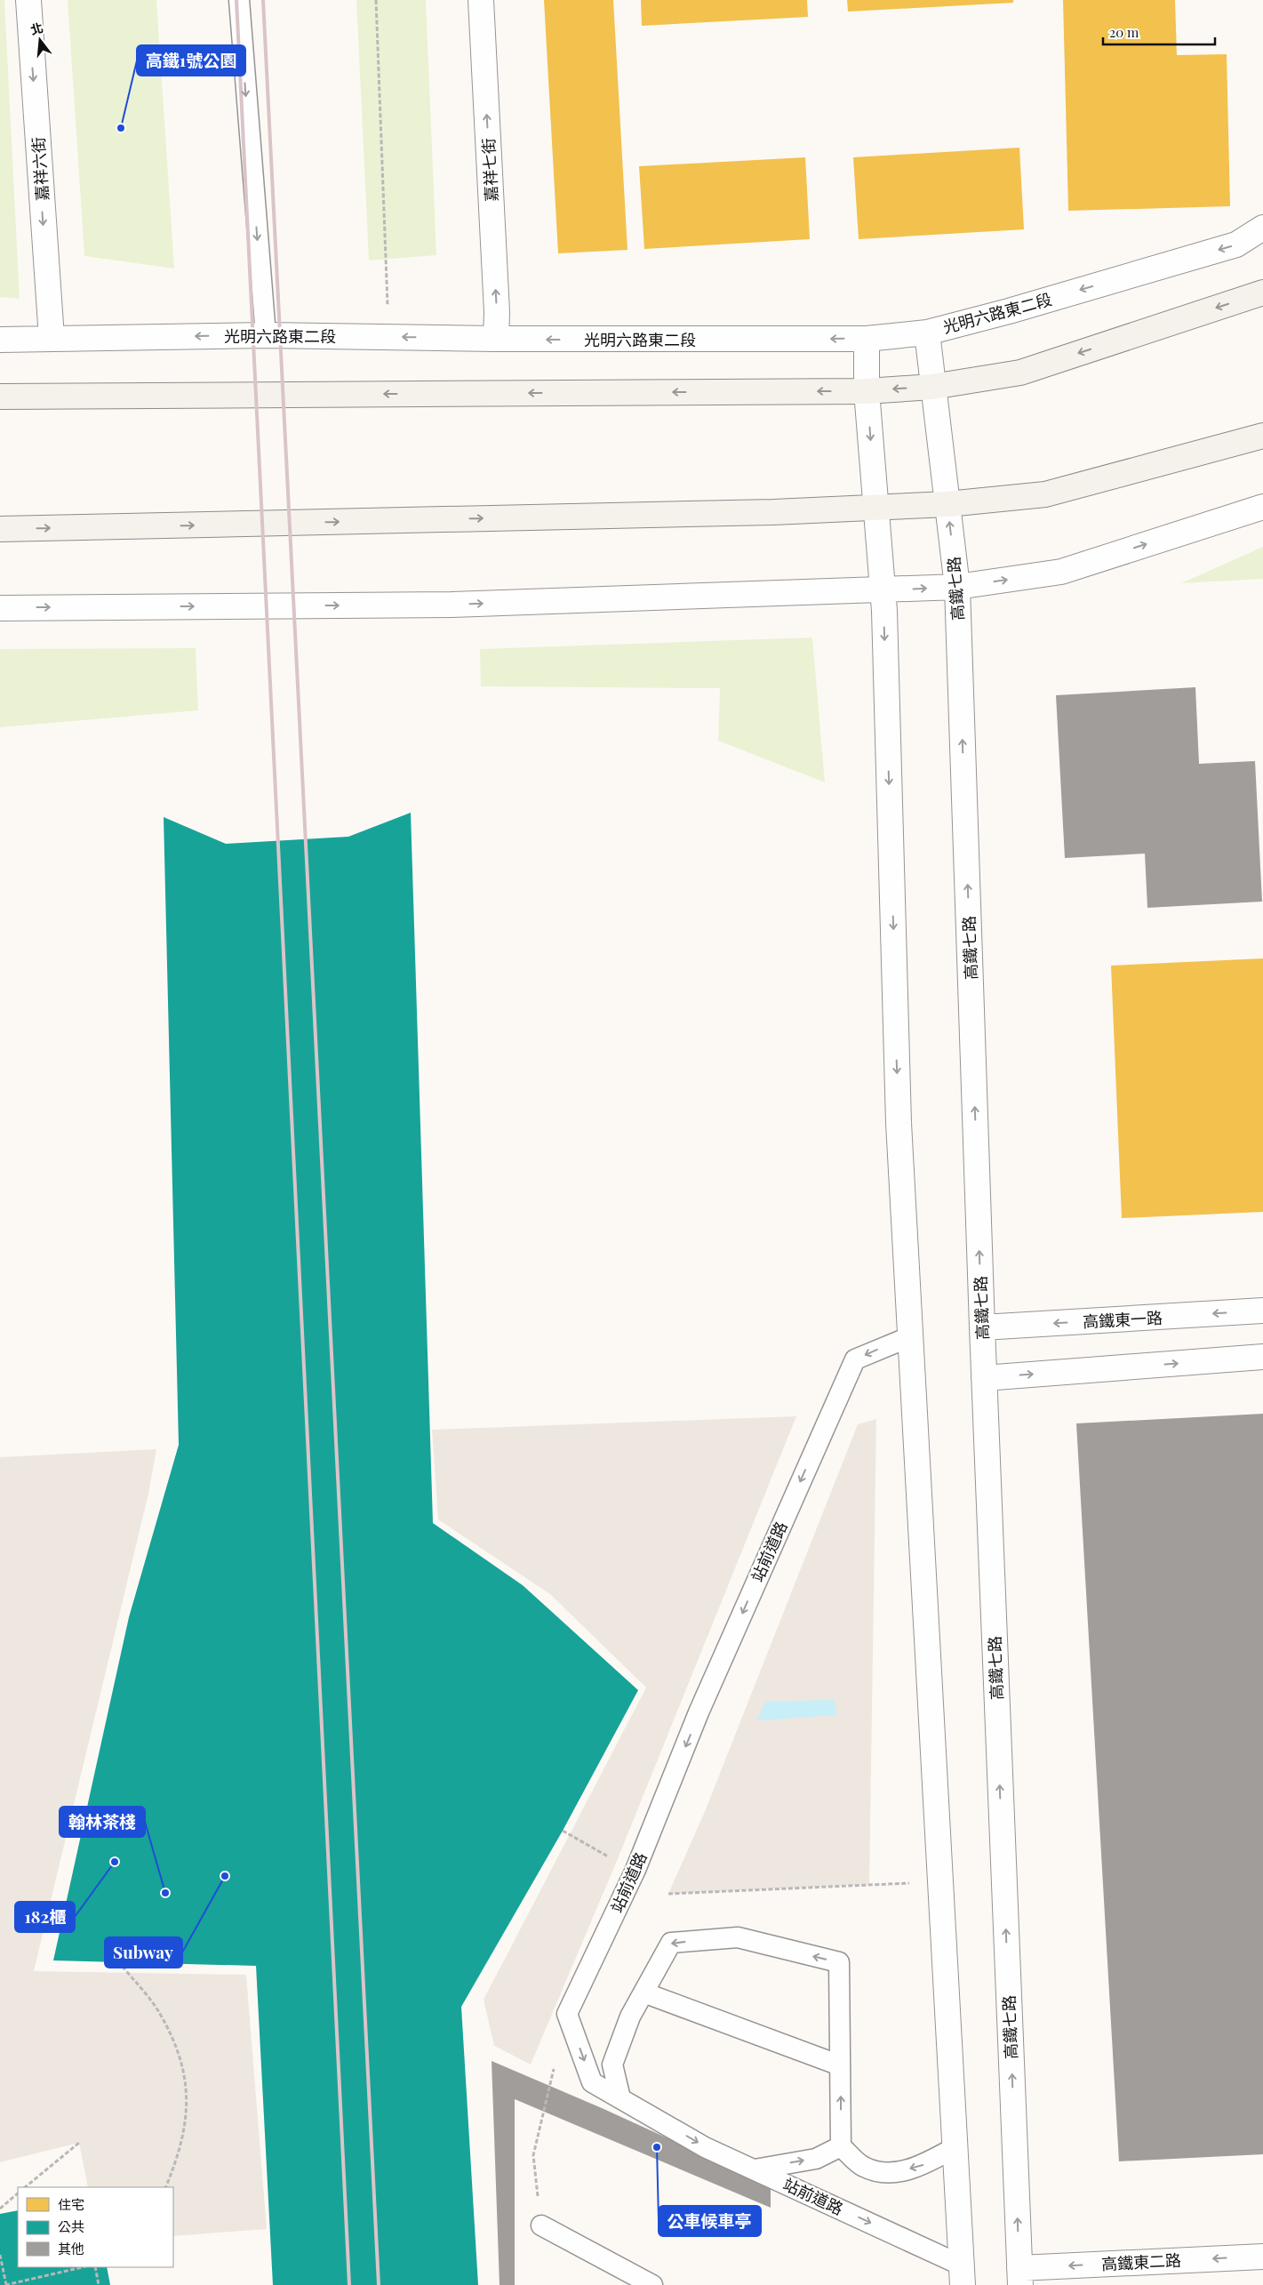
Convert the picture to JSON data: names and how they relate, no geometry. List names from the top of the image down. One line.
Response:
{"streets":{"street":["嘉祥六街","嘉祥七街","光明六路東二段","高鐵七路","高鐵東一路","高鐵東二路"],"lane":["站前道路"]},"crossings":[["嘉祥六街","光明六路東二段"],["嘉祥七街","光明六路東二段"],["光明六路東二段","高鐵七路"],["高鐵七路","高鐵東一路"],["高鐵七路","高鐵東二路"]],"one_way":["嘉祥六街","嘉祥七街","光明六路東二段","高鐵東二路"],"places":["高鐵1號公園","182櫃","Subway","翰林茶棧","公車候車亭"],"legend":["住宅","公共","其他"],"scale_bar":"20 m","north":"top"}
